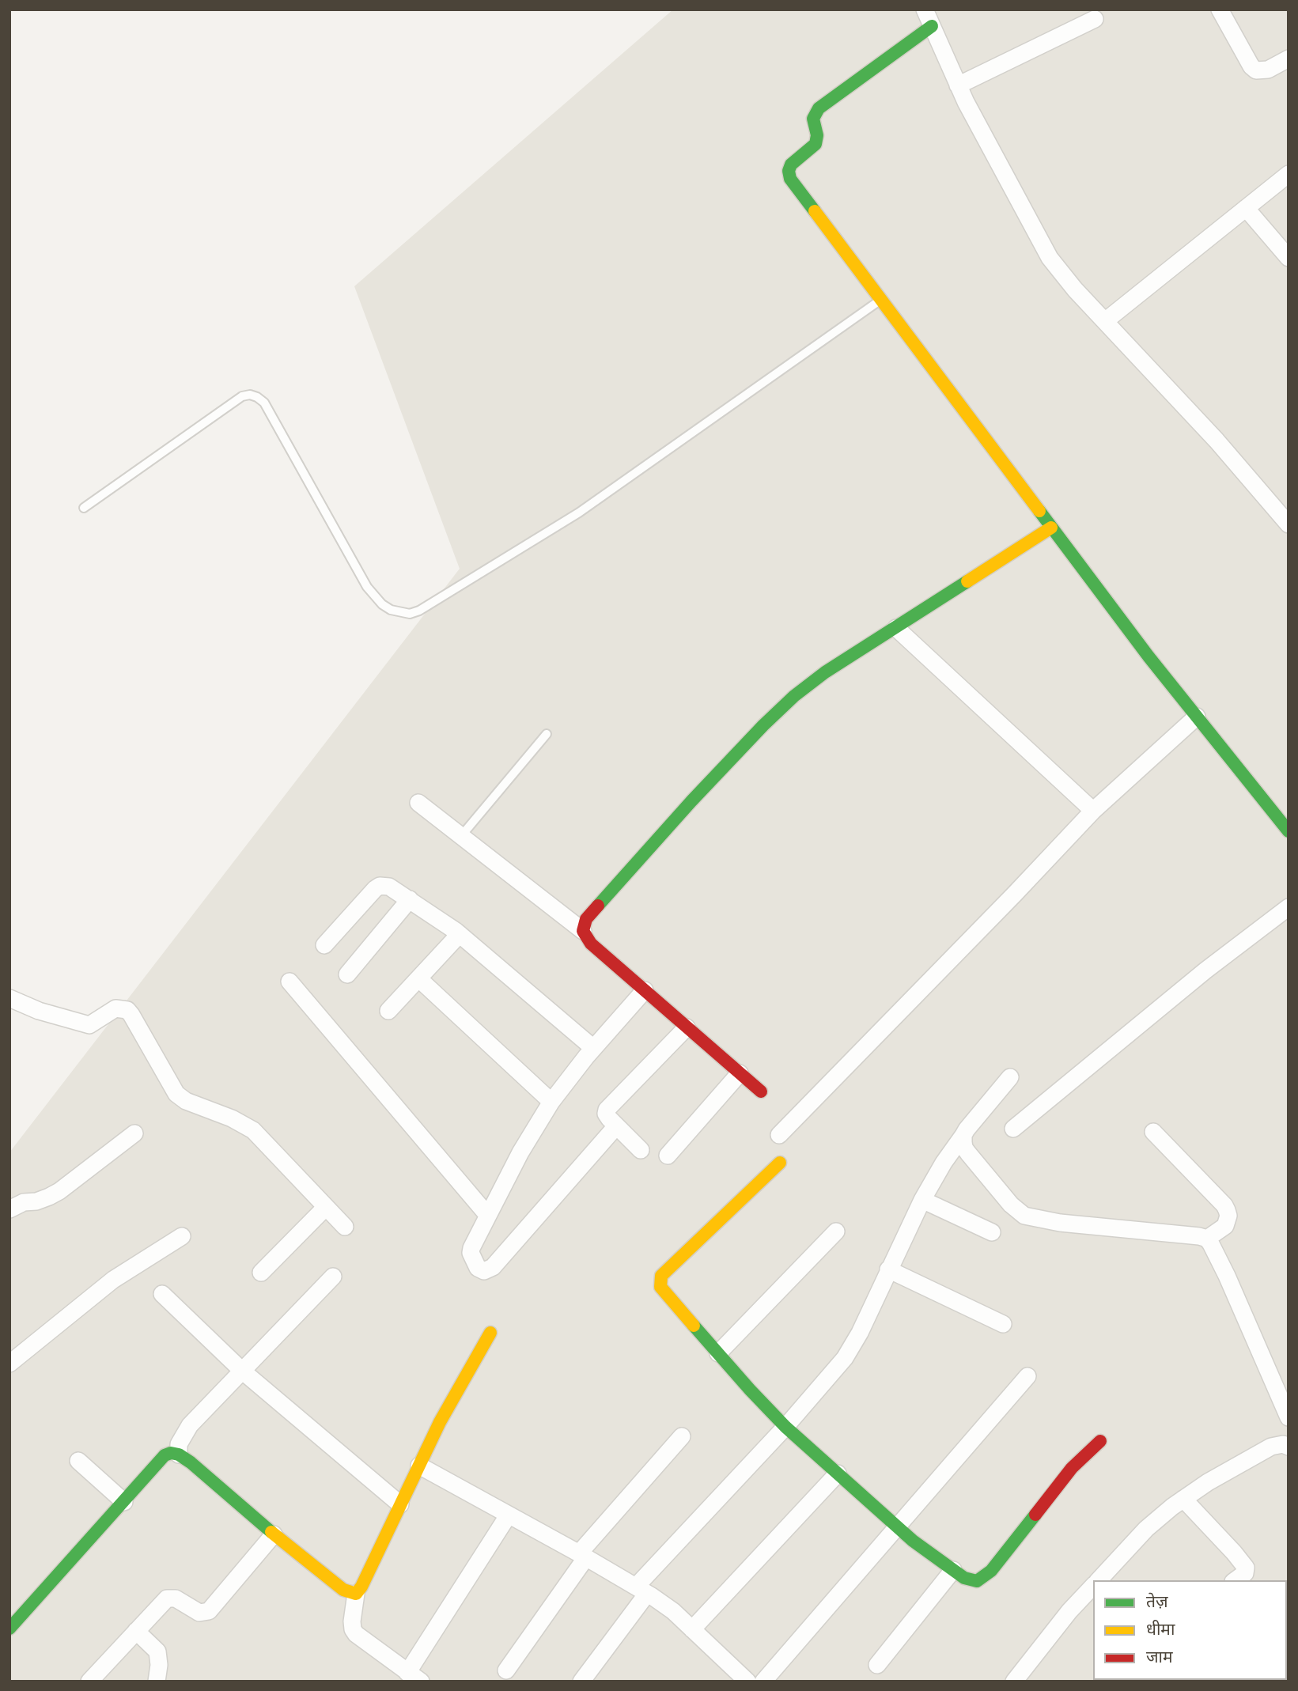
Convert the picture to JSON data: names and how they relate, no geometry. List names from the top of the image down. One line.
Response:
{"legend":["तेज़","धीमा","जाम"]}
